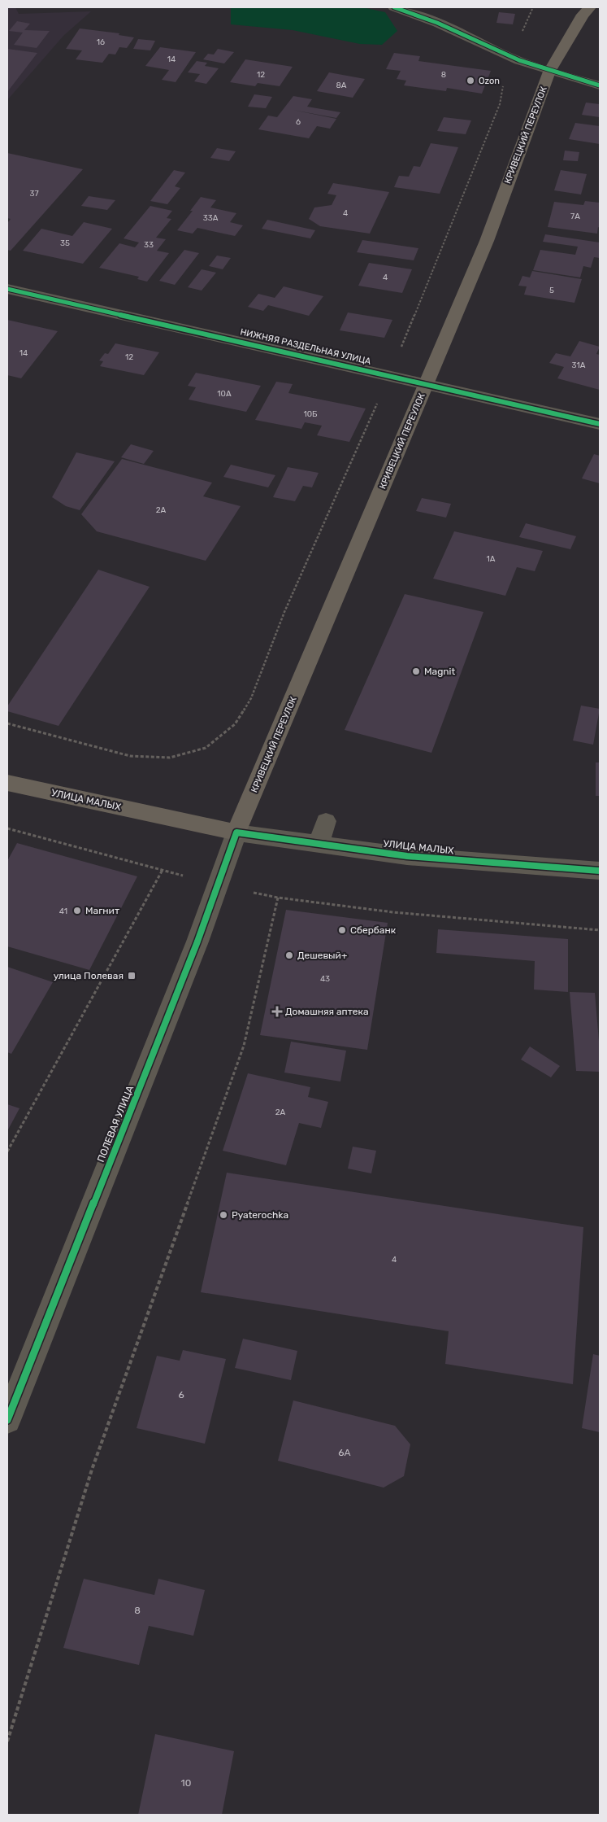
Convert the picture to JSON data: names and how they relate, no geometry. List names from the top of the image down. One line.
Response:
{"streets":{"main road":["КРИВЕЦКИЙ ПЕРЕУЛОК","УЛИЦА МАЛЫХ"],"street":["НИЖНЯЯ РАЗДЕЛЬНАЯ УЛИЦА","ПОЛЕВАЯ УЛИЦА"]},"crossings":[["КРИВЕЦКИЙ ПЕРЕУЛОК","НИЖНЯЯ РАЗДЕЛЬНАЯ УЛИЦА"],["КРИВЕЦКИЙ ПЕРЕУЛОК","УЛИЦА МАЛЫХ"],["КРИВЕЦКИЙ ПЕРЕУЛОК","ПОЛЕВАЯ УЛИЦА"],["УЛИЦА МАЛЫХ","ПОЛЕВАЯ УЛИЦА"]],"places":{"other":["Ozon","Magnit","Магнит","Сбербанк","Дешевый+","Pyaterochka"],"transit":["улица Полевая"],"health":["Домашняя аптека"]},"house_numbers":["16","14","12","8","8А","6","37","4","7А","33А","35","33","4","5","14","12","31А","10А","10Б","2А","1А","41","43","2А","4","6","6А","8","10"]}
